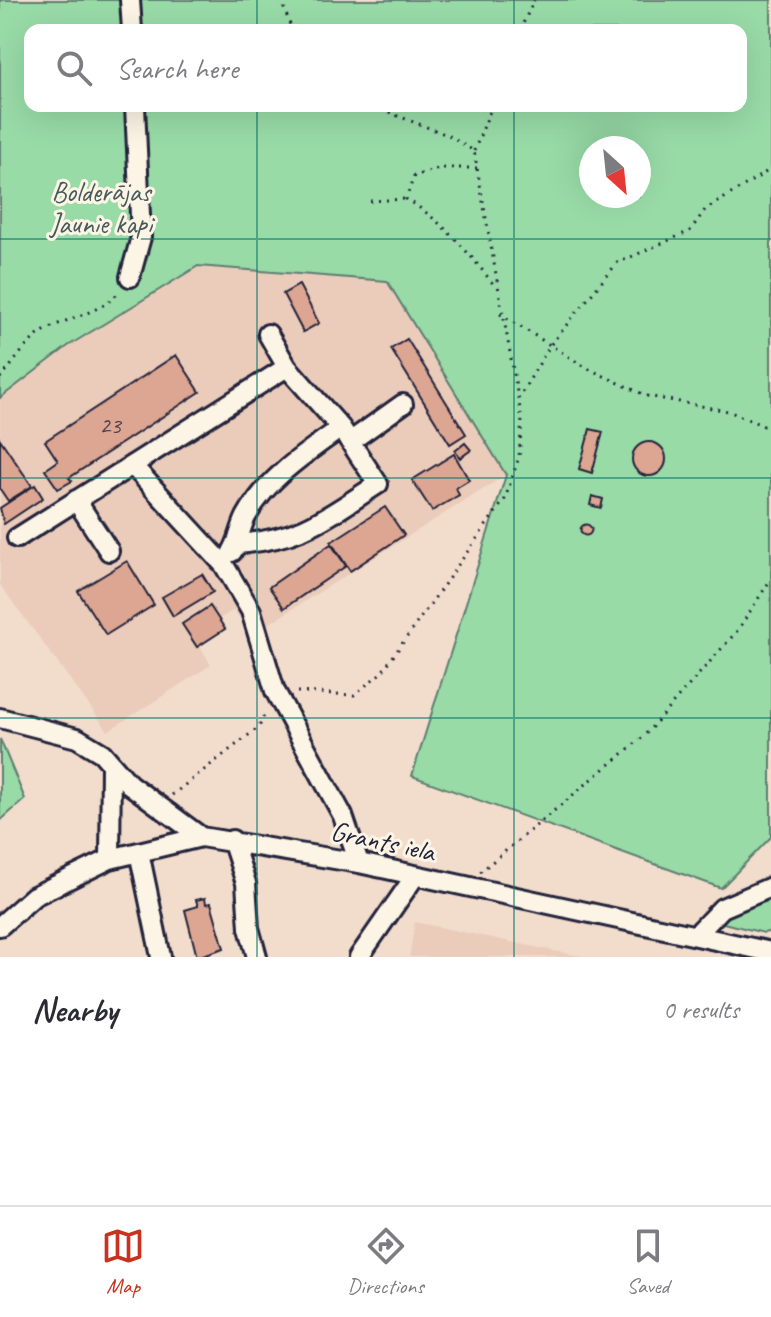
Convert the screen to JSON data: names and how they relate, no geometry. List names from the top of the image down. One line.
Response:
{"streets":{"street":["Grants iela"]},"parks":["Bolderājas Jaunie kapi"],"house_numbers":["23"],"north":"bottom right","page":{"search":"Search here","heading":["Nearby","0 results"],"nav":["Map","Directions","Saved"]}}
